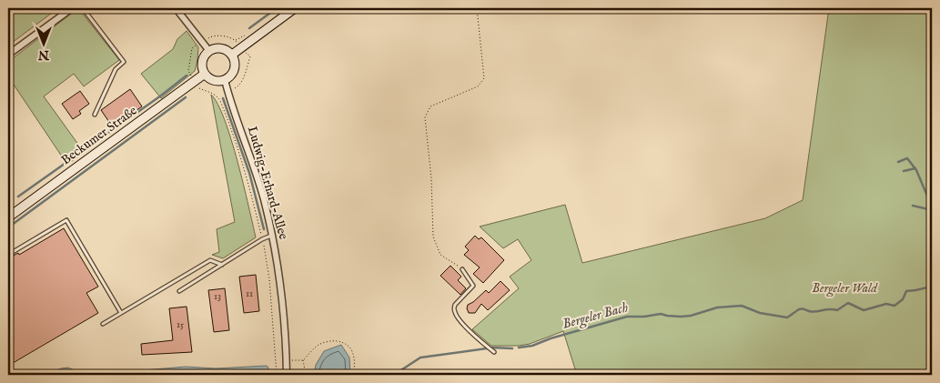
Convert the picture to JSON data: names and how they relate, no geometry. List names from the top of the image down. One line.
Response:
{"streets":{"main road":["Beckumer Straße"],"street":["Ludwig-Erhard-Allee"]},"crossings":[["Beckumer Straße","Ludwig-Erhard-Allee"]],"water":["Bergeler Bach"],"parks":["Bergeler Wald"],"house_numbers":["11","13","15"],"north":"bottom"}
